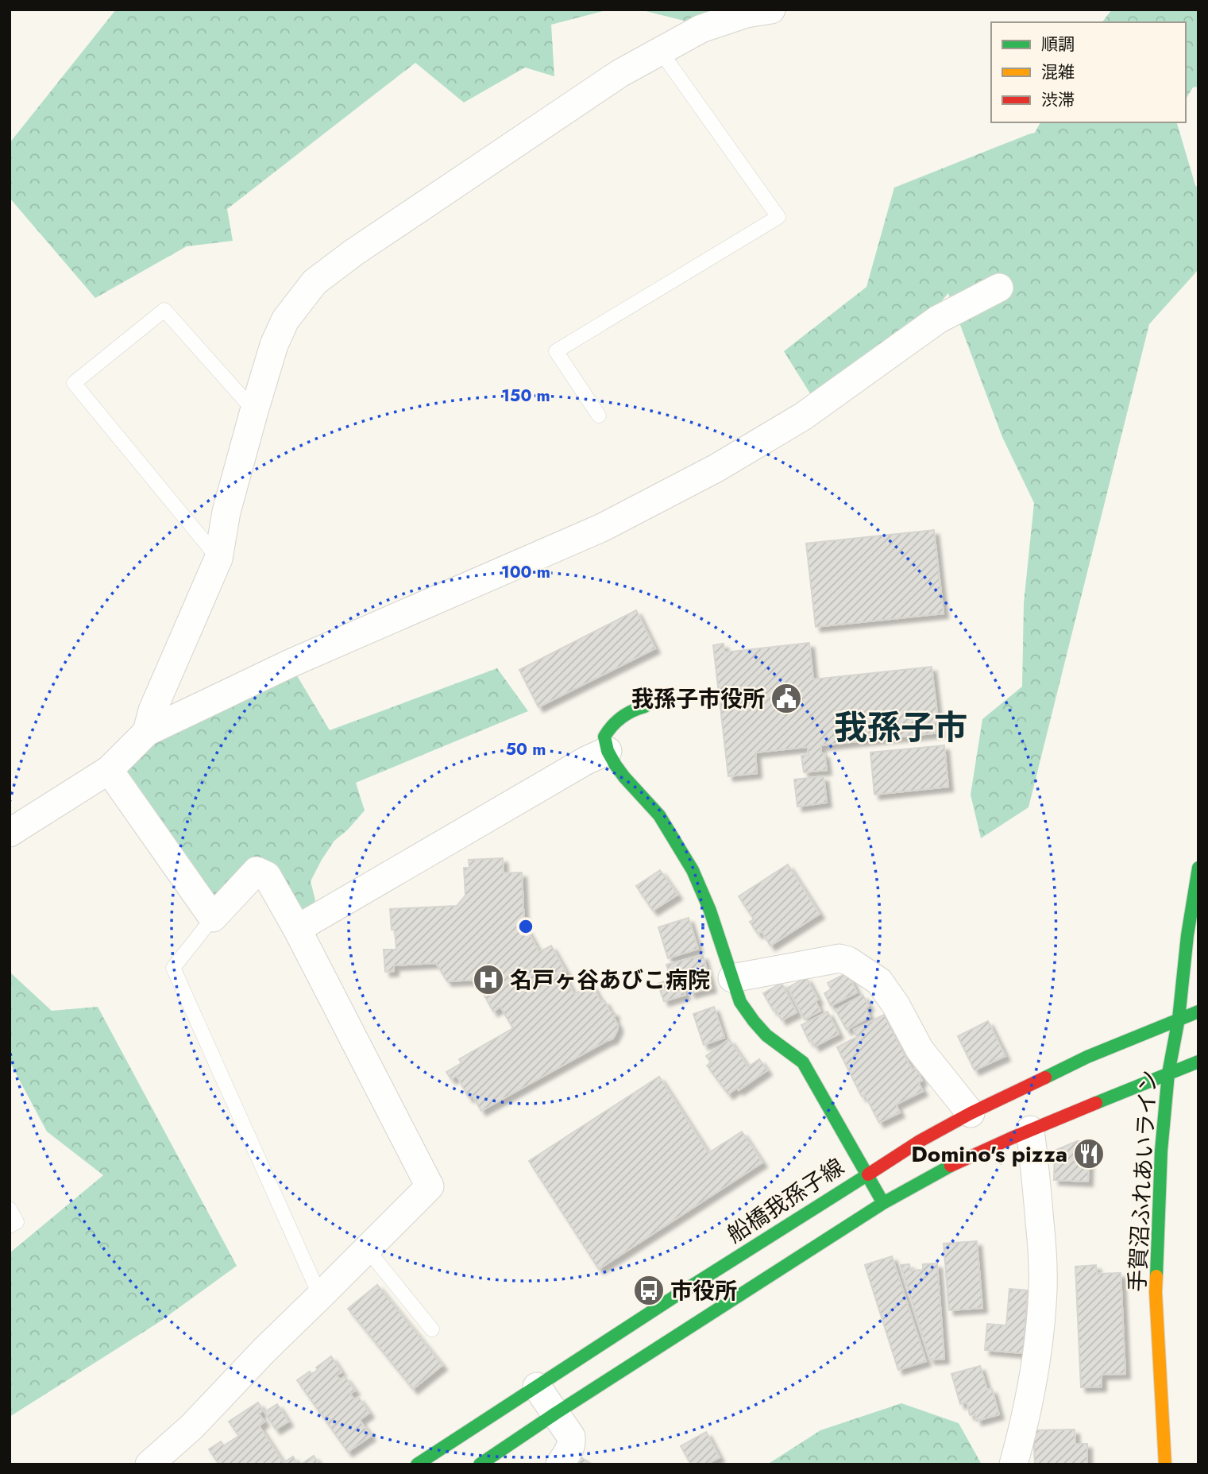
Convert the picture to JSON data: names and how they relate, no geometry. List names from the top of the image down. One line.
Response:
{"streets":{"main road":["手賀沼ふれあいライン","船橋我孫子線"]},"crossings":[["手賀沼ふれあいライン","船橋我孫子線"]],"districts":["我孫子市"],"places":{"public building":["我孫子市役所"],"hospital":["名戸ヶ谷あびこ病院"],"restaurant":["Domino's pizza"],"bus stop":["市役所"]},"legend":["順調","混雑","渋滞"],"rings":["150 m","100 m","50 m"]}
